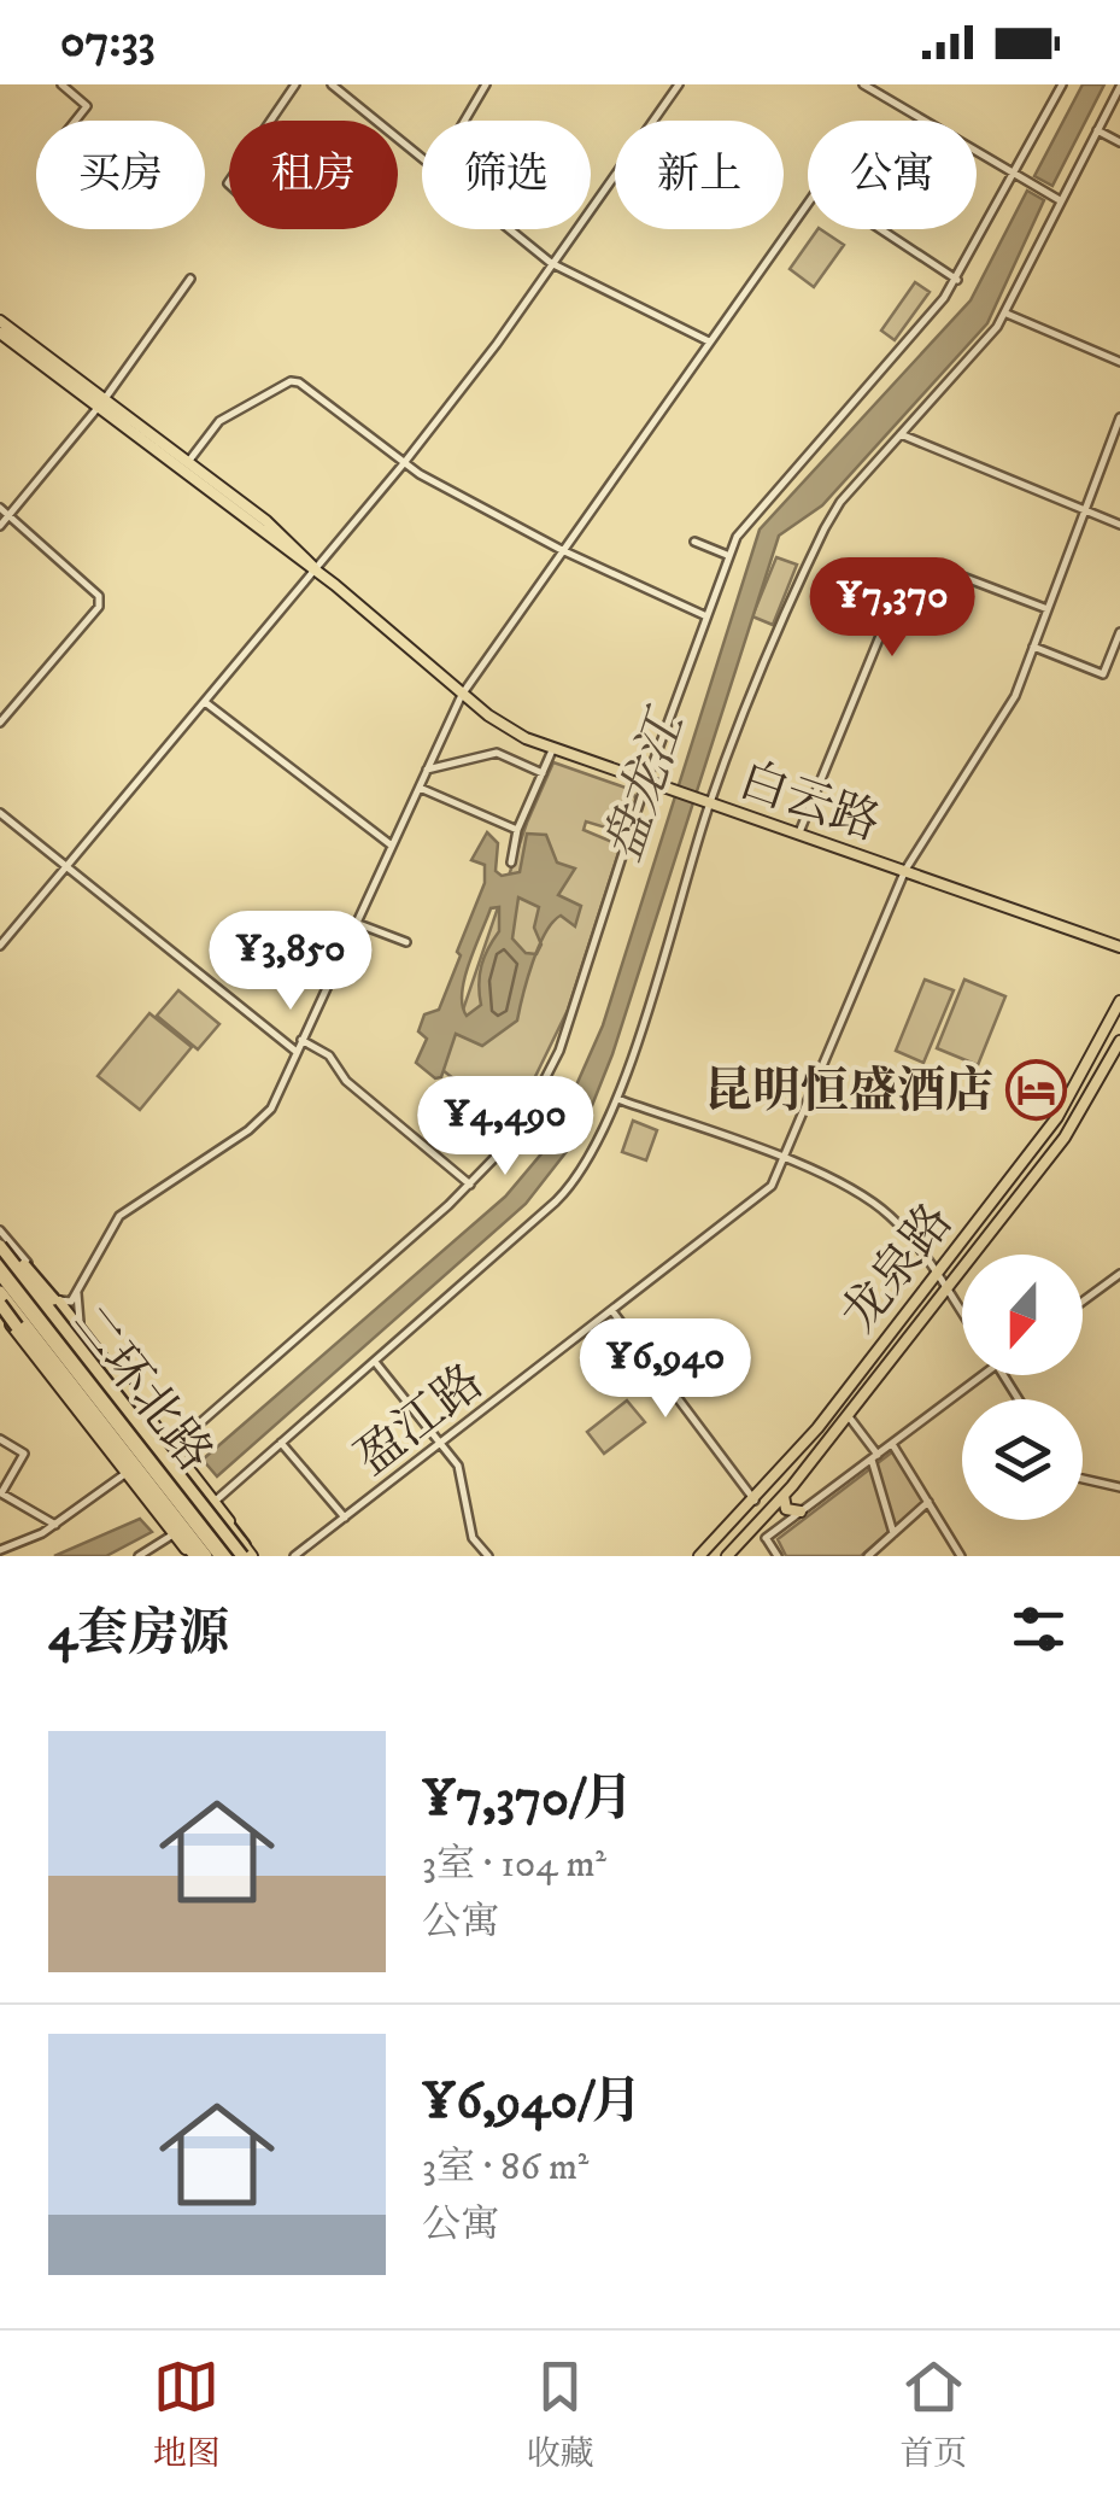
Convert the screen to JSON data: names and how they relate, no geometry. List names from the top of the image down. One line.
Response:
{"streets":{"main road":["白云路","龙泉路","二环北路"],"street":["盈江路"]},"crossings":[["白云路","盈江路"]],"water":["盘龙江"],"places":{"hotel":["昆明恒盛酒店"]},"north":"bottom","page":{"status":"07:33","chip":["买房","租房","筛选","新上","公寓"],"price":["¥7,370","¥3,850","¥4,490","¥6,940"],"heading":"4套房源","list":[{"name":"¥7,370/月","note":"3室 · 104 m² · 公寓"},{"name":"¥6,940/月","note":"3室 · 86 m² · 公寓"}],"tabs":["地图","收藏","首页"]}}
